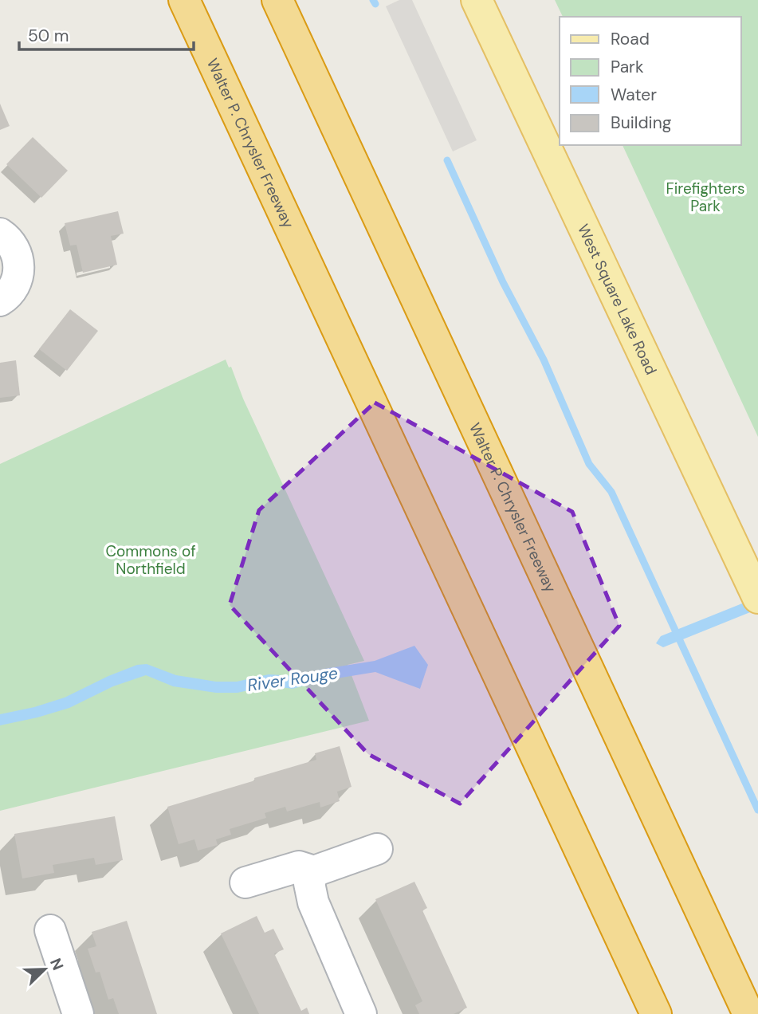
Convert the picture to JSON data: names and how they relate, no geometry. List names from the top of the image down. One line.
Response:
{"streets":{"highway":["Walter P. Chrysler Freeway"],"main road":["West Square Lake Road"]},"water":["River Rouge"],"parks":["Firefighters Park","Commons of Northfield"],"legend":["Road","Park","Water","Building"],"scale_bar":"50 m","north":"top right"}
